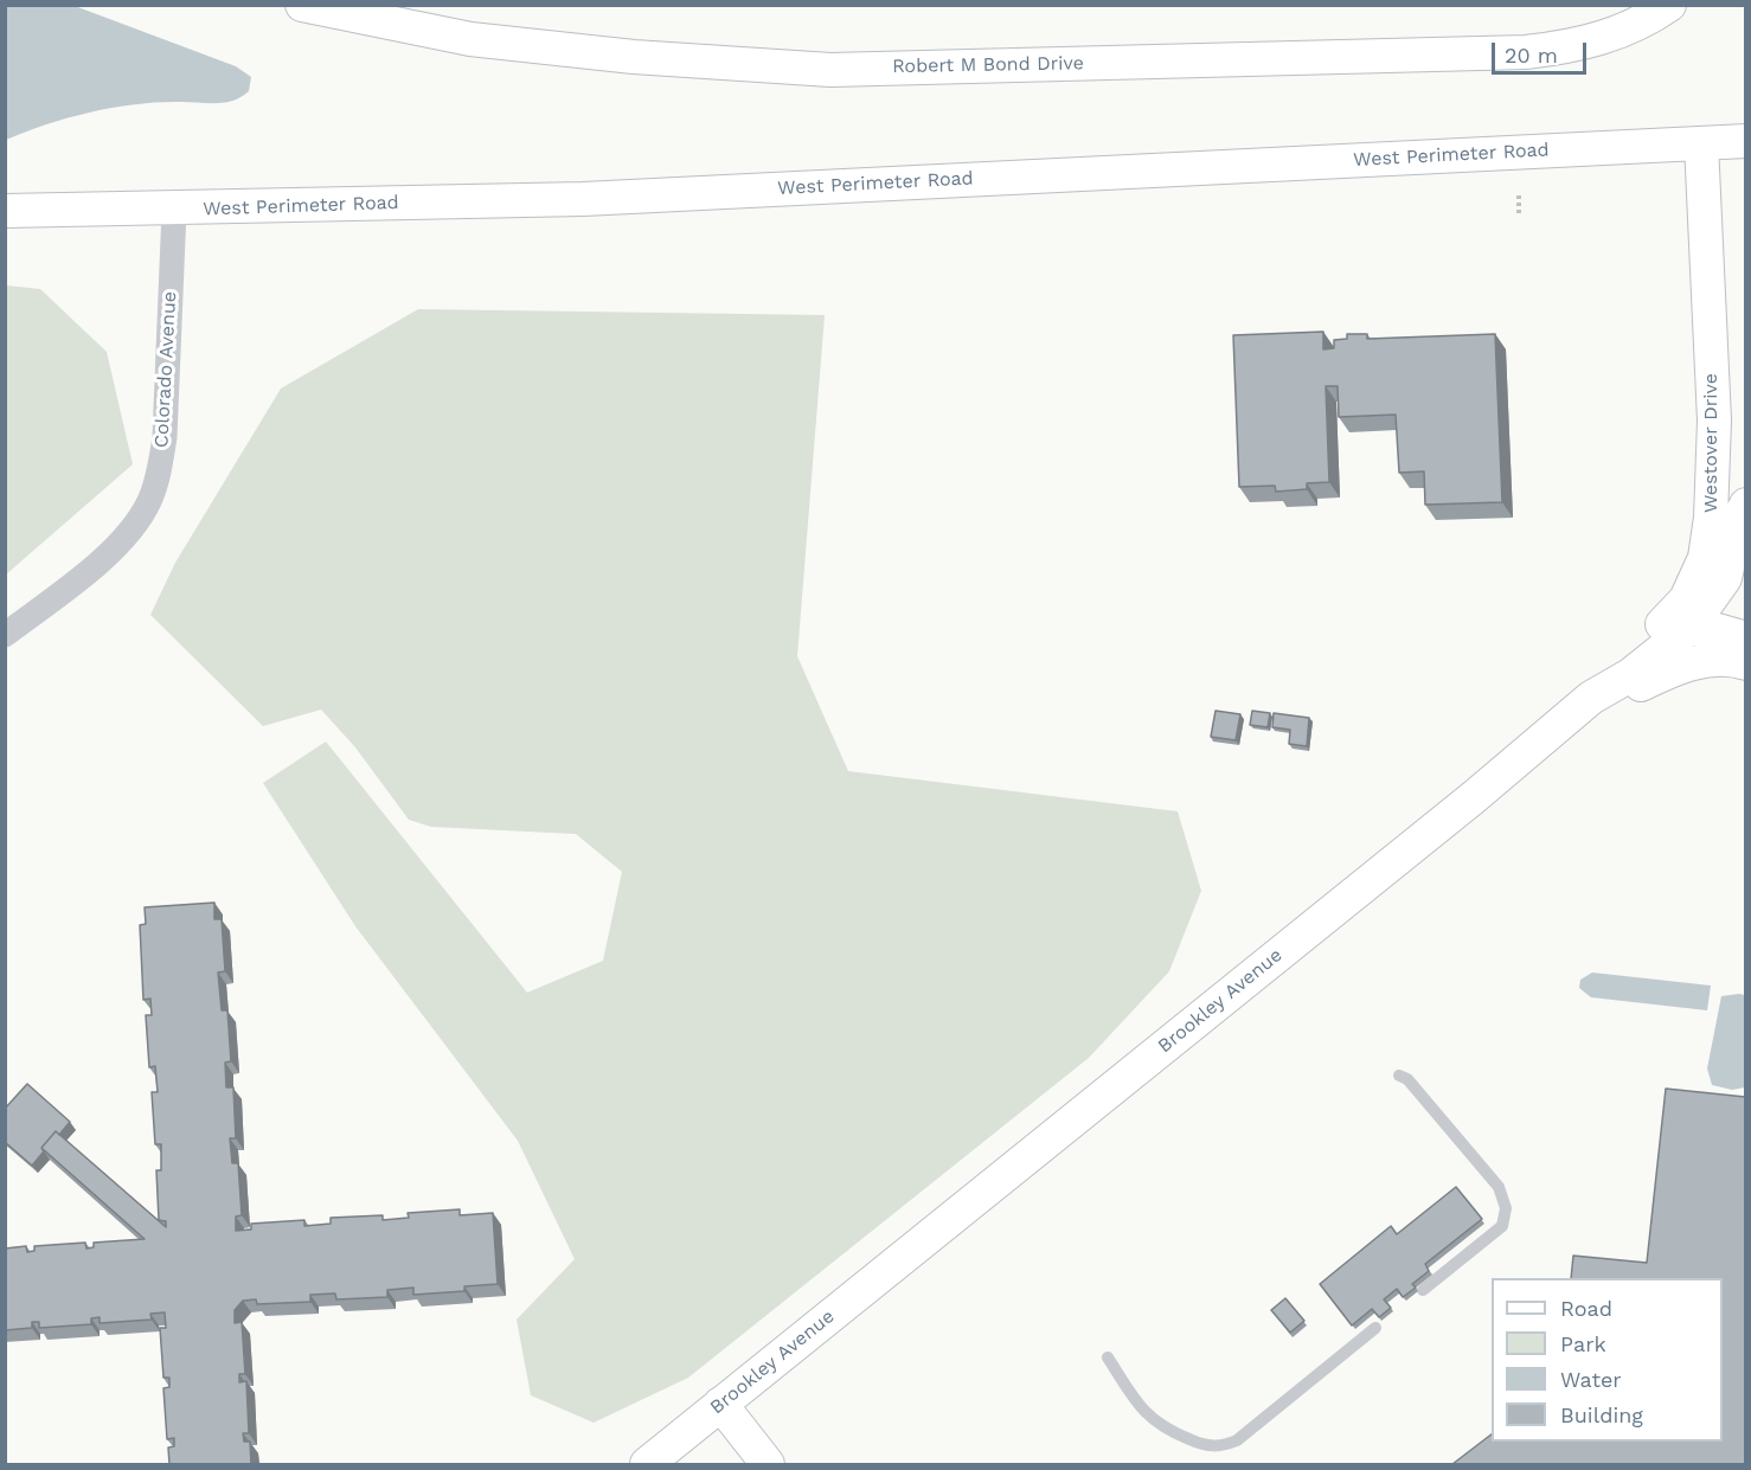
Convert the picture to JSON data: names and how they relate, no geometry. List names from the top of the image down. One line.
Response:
{"streets":{"street":["Robert M Bond Drive","West Perimeter Road","Colorado Avenue","Westover Drive","Brookley Avenue"]},"crossings":[["West Perimeter Road","Colorado Avenue"],["West Perimeter Road","Westover Drive"],["Westover Drive","Brookley Avenue"]],"legend":["Road","Park","Water","Building"],"scale_bar":"20 m"}
